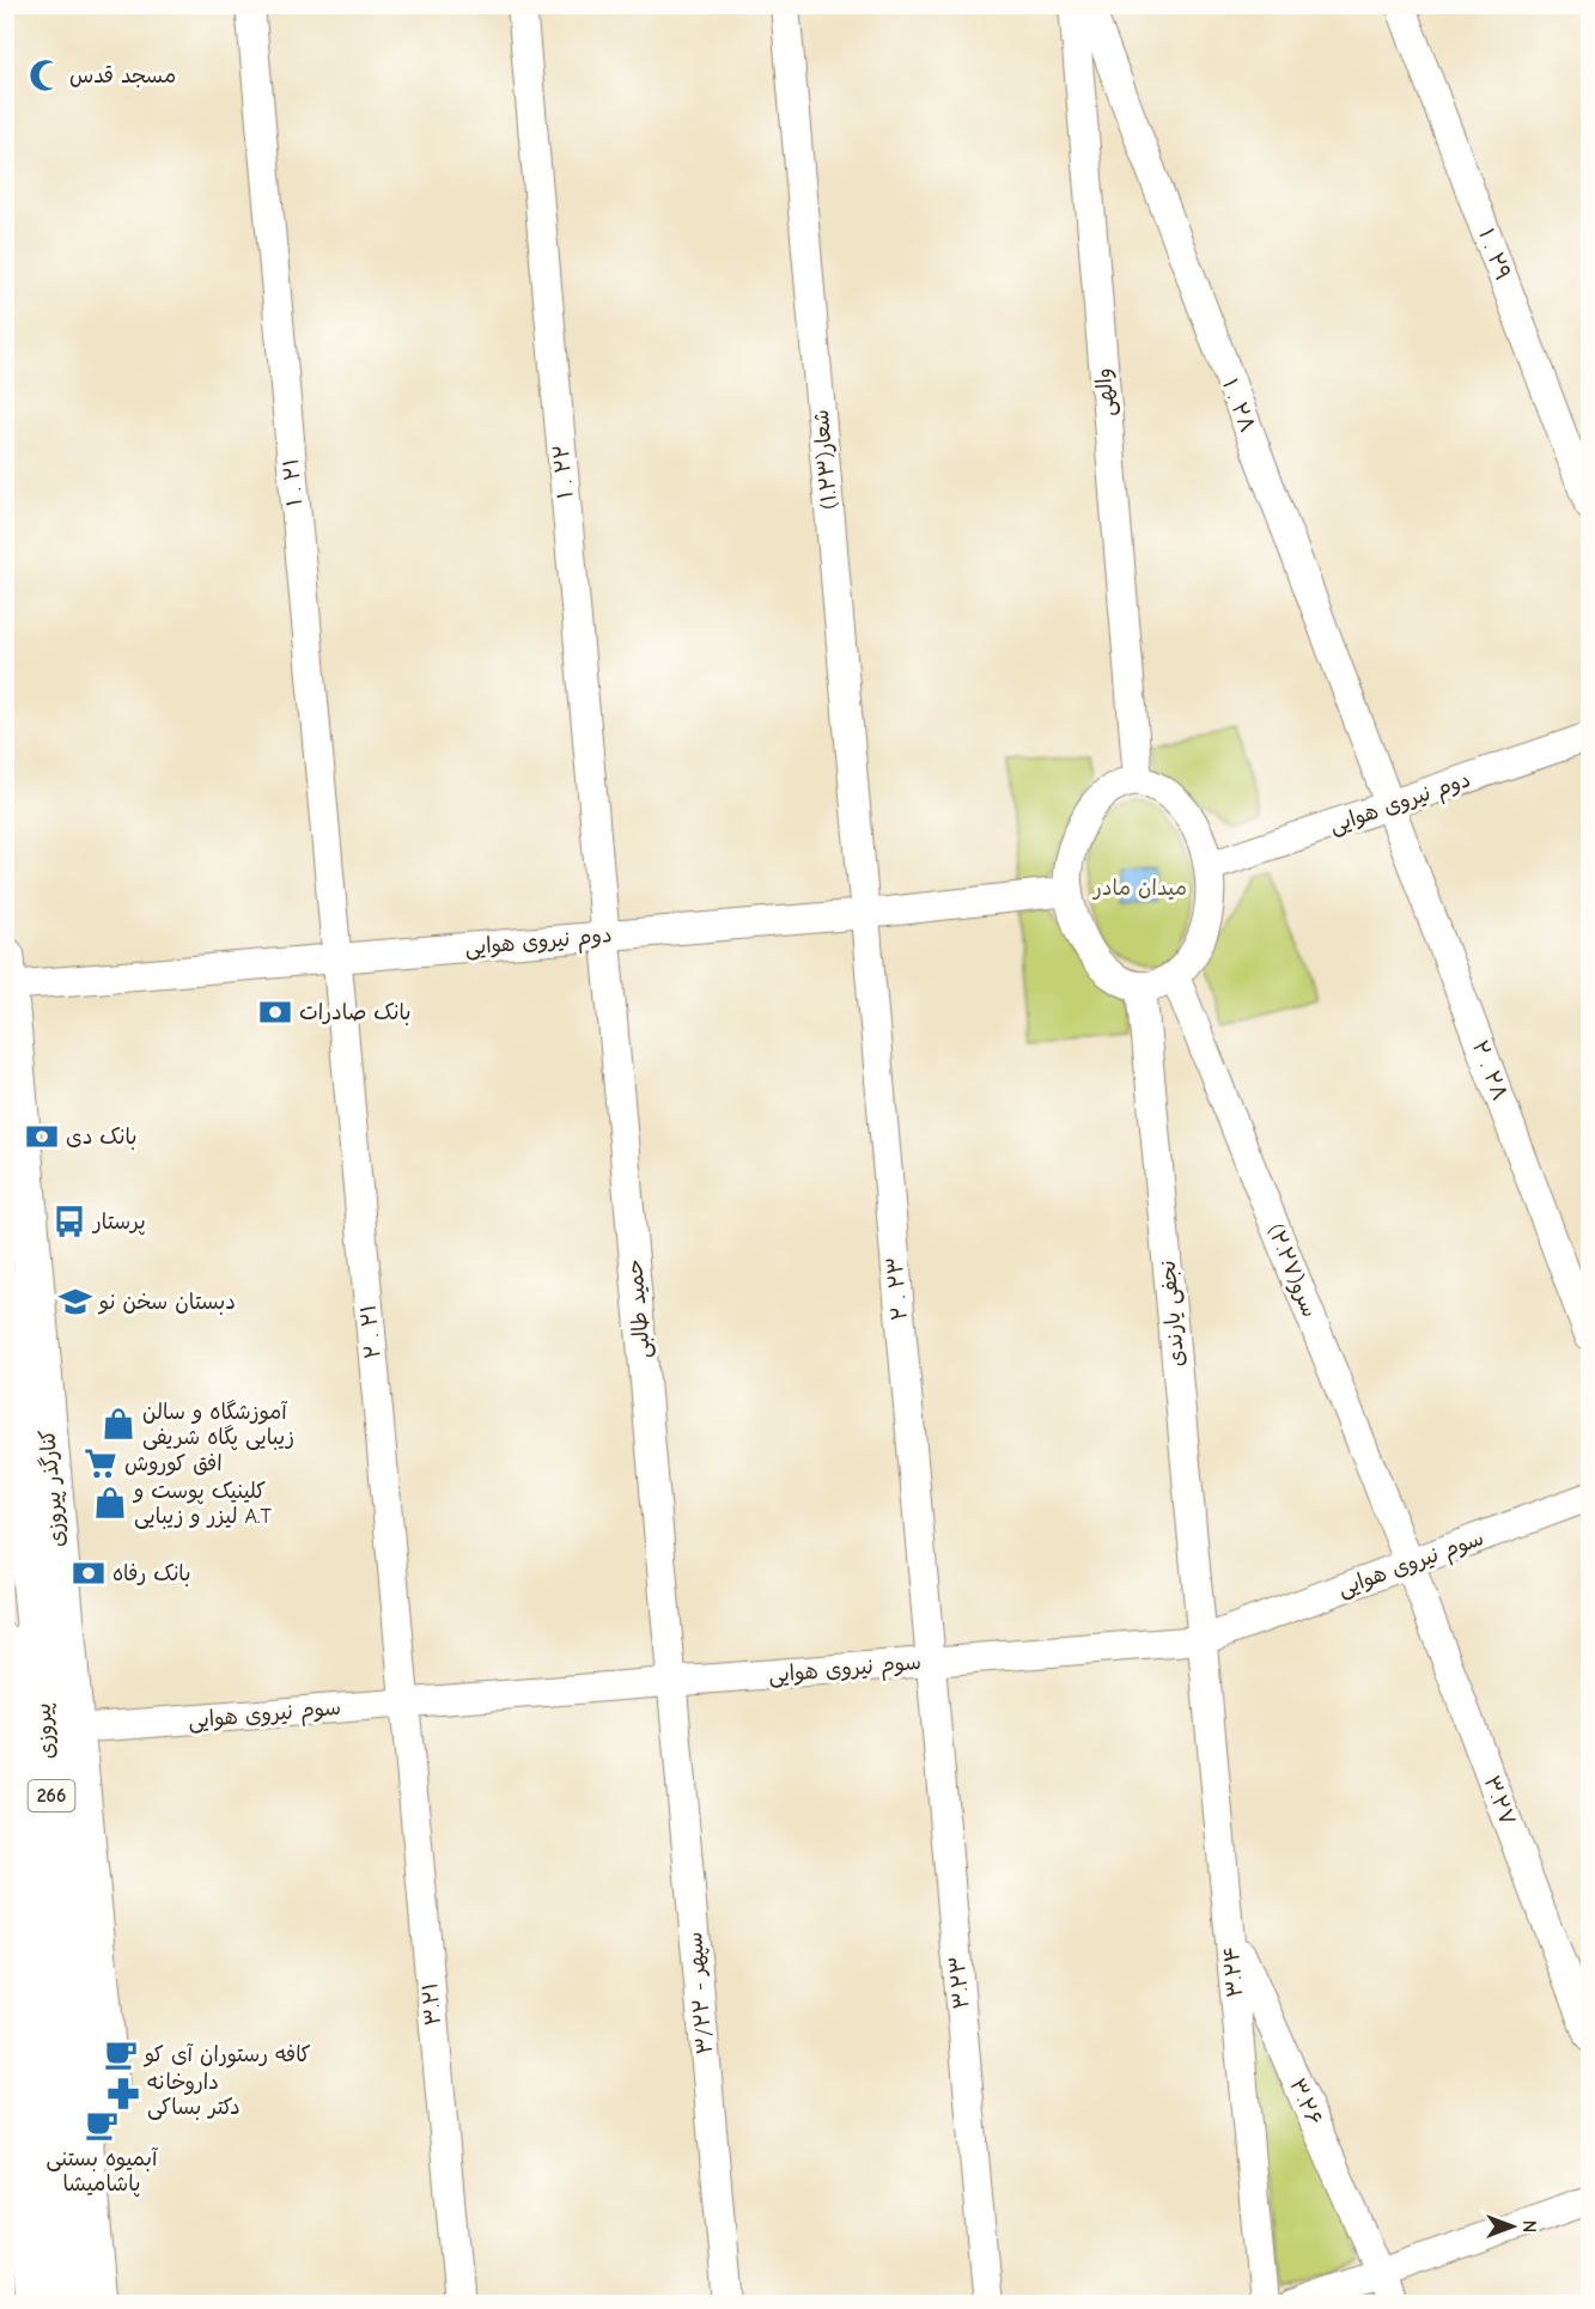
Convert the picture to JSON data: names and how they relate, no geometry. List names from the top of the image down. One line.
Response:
{"streets":{"main road":["کنارگذر پیروزی","پیروزی","266"],"street":["۱ . ۲۹","والهی","۱ . ۲۸","شعار(۱.۲۳)","۱ . ۲۲","۱ . ۲۱","دوم نیروی هوایی","۲ . ۲۸","سرو(۲.۲۷)","۲ . ۲۳","حمید طالبی","نجفی یارندی","۲ . ۲۱","سوم نیروی هوایی","۳.۲۷","۳.۲۴","۳.۲۳","سپهر - ۳/۲۲","۳.۲۱","۳.۲۶"]},"crossings":[["والهی","دوم نیروی هوایی"],["والهی","سرو(۲.۲۷)"],["والهی","نجفی یارندی"],["۱ . ۲۸","دوم نیروی هوایی"],["۱ . ۲۸","۲ . ۲۸"],["شعار(۱.۲۳)","دوم نیروی هوایی"],["شعار(۱.۲۳)","۲ . ۲۳"],["۱ . ۲۲","دوم نیروی هوایی"],["۱ . ۲۲","حمید طالبی"],["۱ . ۲۱","دوم نیروی هوایی"],["۱ . ۲۱","۲ . ۲۱"],["دوم نیروی هوایی","۲ . ۲۸"],["دوم نیروی هوایی","سرو(۲.۲۷)"],["دوم نیروی هوایی","۲ . ۲۳"],["دوم نیروی هوایی","حمید طالبی"],["دوم نیروی هوایی","نجفی یارندی"],["دوم نیروی هوایی","۲ . ۲۱"],["دوم نیروی هوایی","کنارگذر پیروزی"],["سرو(۲.۲۷)","نجفی یارندی"],["سرو(۲.۲۷)","سوم نیروی هوایی"],["سرو(۲.۲۷)","۳.۲۷"],["۲ . ۲۳","سوم نیروی هوایی"],["۲ . ۲۳","۳.۲۳"],["حمید طالبی","سوم نیروی هوایی"],["حمید طالبی","سپهر - ۳/۲۲"],["نجفی یارندی","سوم نیروی هوایی"],["نجفی یارندی","۳.۲۴"],["۲ . ۲۱","سوم نیروی هوایی"],["۲ . ۲۱","۳.۲۱"],["کنارگذر پیروزی","سوم نیروی هوایی"],["کنارگذر پیروزی","پیروزی"],["سوم نیروی هوایی","۳.۲۷"],["سوم نیروی هوایی","۳.۲۴"],["سوم نیروی هوایی","۳.۲۳"],["سوم نیروی هوایی","سپهر - ۳/۲۲"],["سوم نیروی هوایی","۳.۲۱"],["۳.۲۴","۳.۲۶"]],"parks":["میدان مادر"],"places":{"mosque":["مسجد قدس"],"bank":["بانک صادرات","بانک دی","بانک رفاه"],"bus stop":["پرستار"],"school or university":["دبستان سخن نو"],"shop":["آموزشگاه و سالن زیبایی پگاه شریفی","کلینیک پوست و لیزر و زیبایی A.T"],"supermarket":["افق کوروش"],"cafe":["کافه رستوران آی کو","آبمیوه بستنی پاشامیشا"],"pharmacy":["داروخانه دکتر بساکی"]},"north":"right"}
